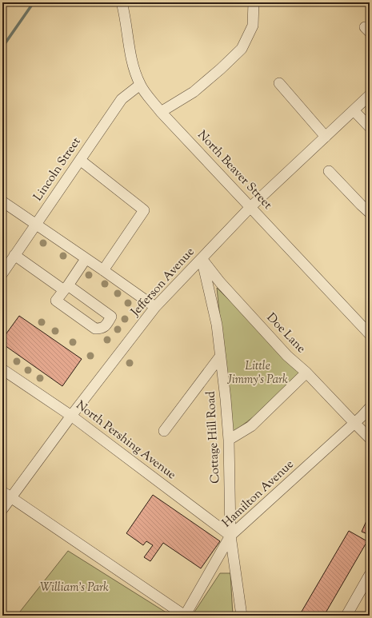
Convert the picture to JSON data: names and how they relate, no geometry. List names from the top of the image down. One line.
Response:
{"streets":{"street":["Lincoln Street","North Beaver Street","Jefferson Avenue","Doe Lane","Cottage Hill Road","North Pershing Avenue","Hamilton Avenue"]},"crossings":[["Lincoln Street","North Beaver Street"],["North Beaver Street","Jefferson Avenue"],["Jefferson Avenue","Doe Lane"],["Jefferson Avenue","Cottage Hill Road"],["Jefferson Avenue","North Pershing Avenue"],["Doe Lane","Cottage Hill Road"],["Doe Lane","Hamilton Avenue"],["Cottage Hill Road","North Pershing Avenue"],["Cottage Hill Road","Hamilton Avenue"],["North Pershing Avenue","Hamilton Avenue"]],"parks":["Little Jimmy's Park","William's Park"]}
